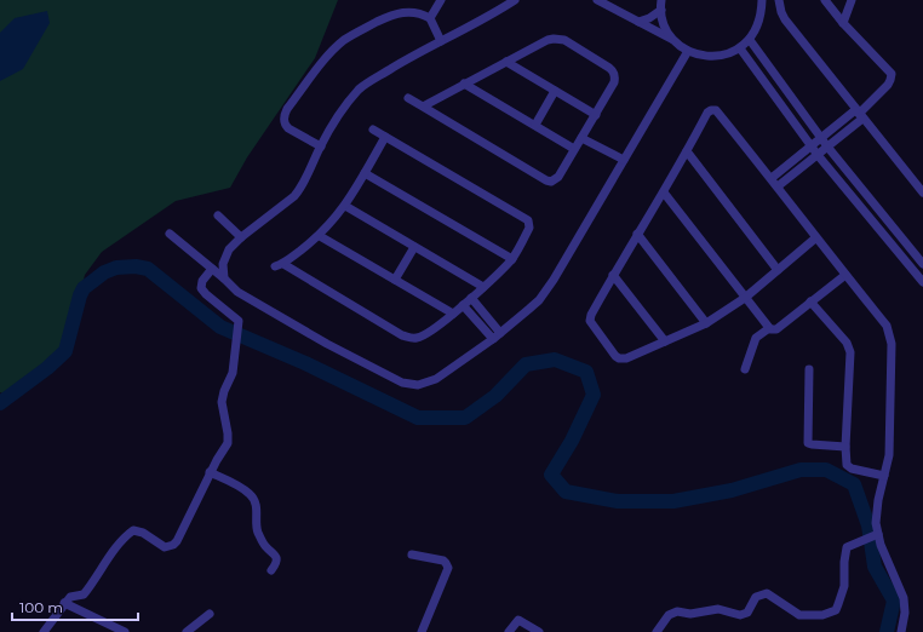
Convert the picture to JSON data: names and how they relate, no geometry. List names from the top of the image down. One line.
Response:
{"scale_bar":"100 m"}
